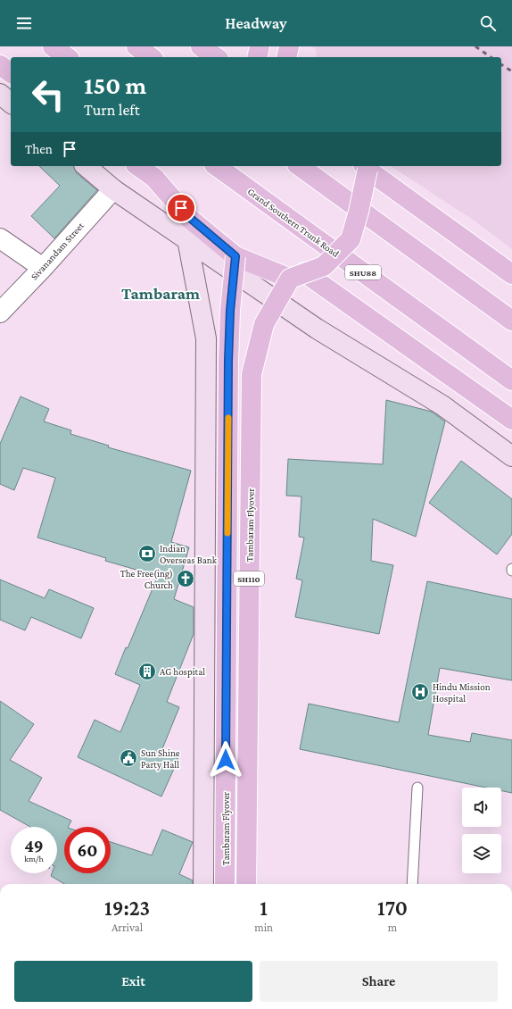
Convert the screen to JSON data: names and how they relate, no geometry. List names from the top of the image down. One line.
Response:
{"streets":{"main road":["Grand Southern Trunk Road","SHU88","Tambaram Flyover","SH110"],"street":["Sivanandam Street"]},"districts":["Tambaram"],"places":{"bank":["Indian Overseas Bank"],"church":["The Free(ing) Church"],"building":["AG hospital"],"hospital":["Hindu Mission Hospital"],"public building":["Sun Shine Party Hall"]},"page":{"header":"Headway","turn":["150 m","Turn left"],"then":"Then","speed":"49 km/h","limit":"60","eta":["19:23","Arrival","1","min","170","m"],"buttons":["Exit","Share"]}}
